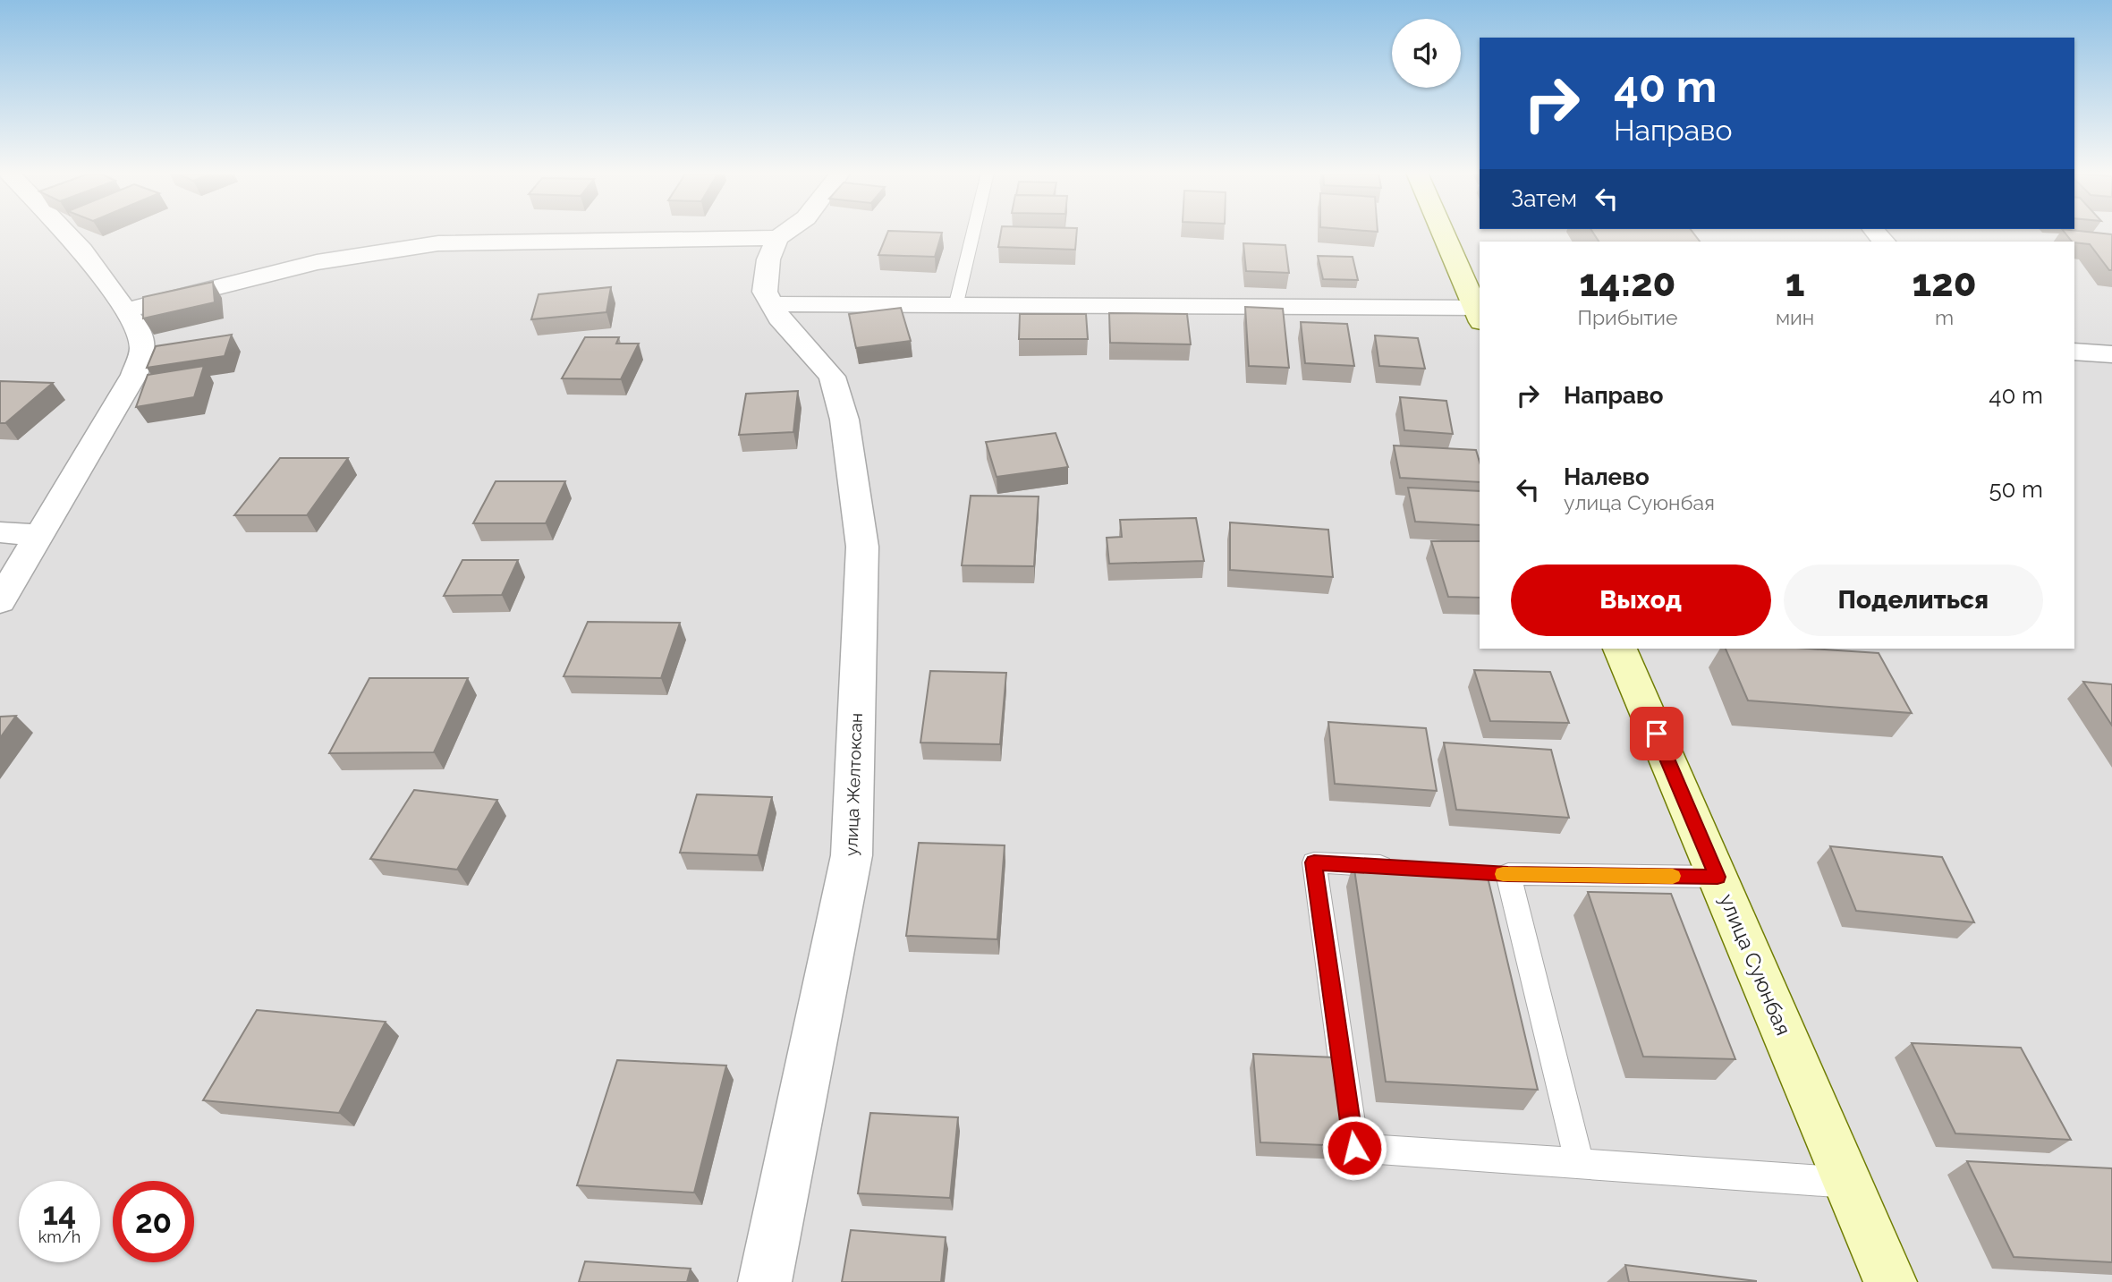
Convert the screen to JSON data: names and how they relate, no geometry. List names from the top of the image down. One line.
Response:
{"streets":{"main road":["улица Суюнбая"],"street":["улица Желтоксан"]},"page":{"turn":["40 m","Направо"],"then":"Затем","eta":["14:20","Прибытие","1","мин","120","m"],"list":[{"name":"Направо","value":"40 m"},{"name":"Налево","note":"улица Суюнбая","value":"50 m"}],"buttons":["Выход","Поделиться"],"speed":"14 km/h","limit":"20"}}
